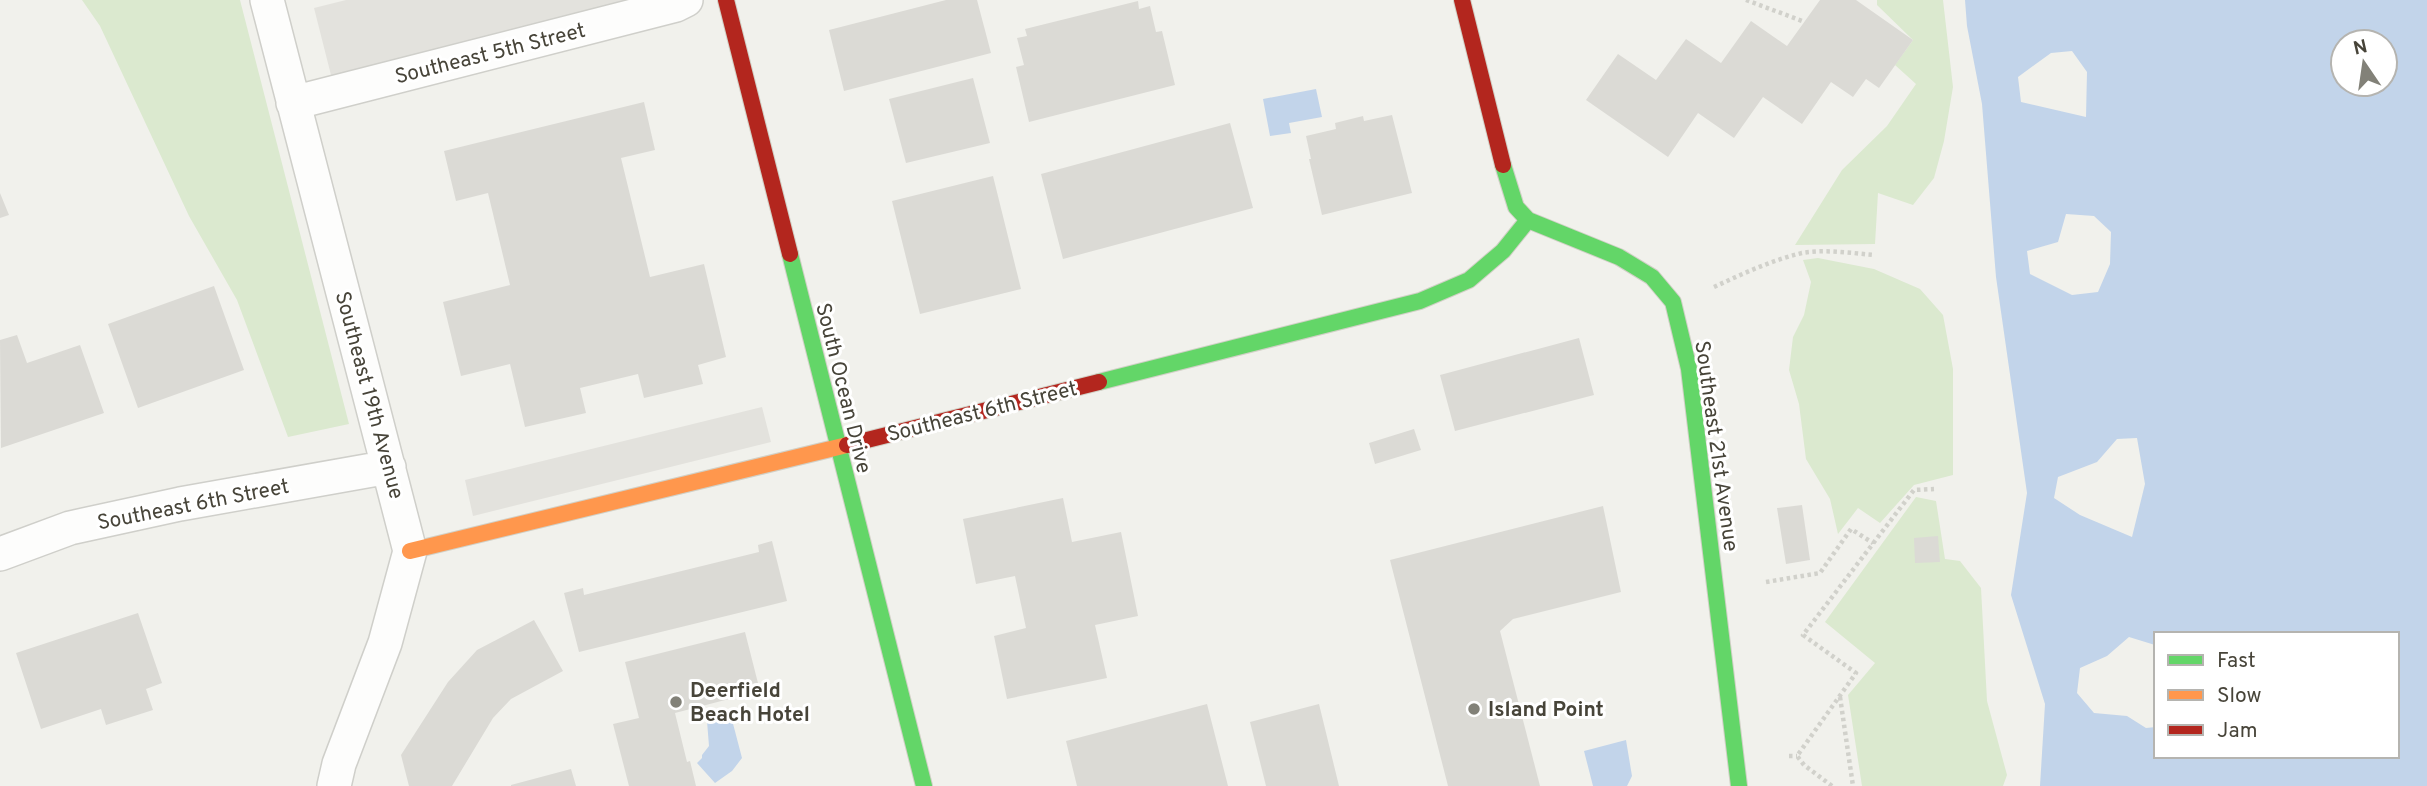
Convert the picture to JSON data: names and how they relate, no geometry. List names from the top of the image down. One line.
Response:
{"streets":{"street":["Southeast 5th Street","South Ocean Drive","Southeast 19th Avenue","Southeast 6th Street","Southeast 21st Avenue"]},"crossings":[["Southeast 5th Street","Southeast 19th Avenue"],["South Ocean Drive","Southeast 6th Street"],["Southeast 19th Avenue","Southeast 6th Street"],["Southeast 6th Street","Southeast 21st Avenue"]],"places":["Deerfield Beach Hotel","Island Point"],"legend":["Fast","Slow","Jam"],"north":"top"}
